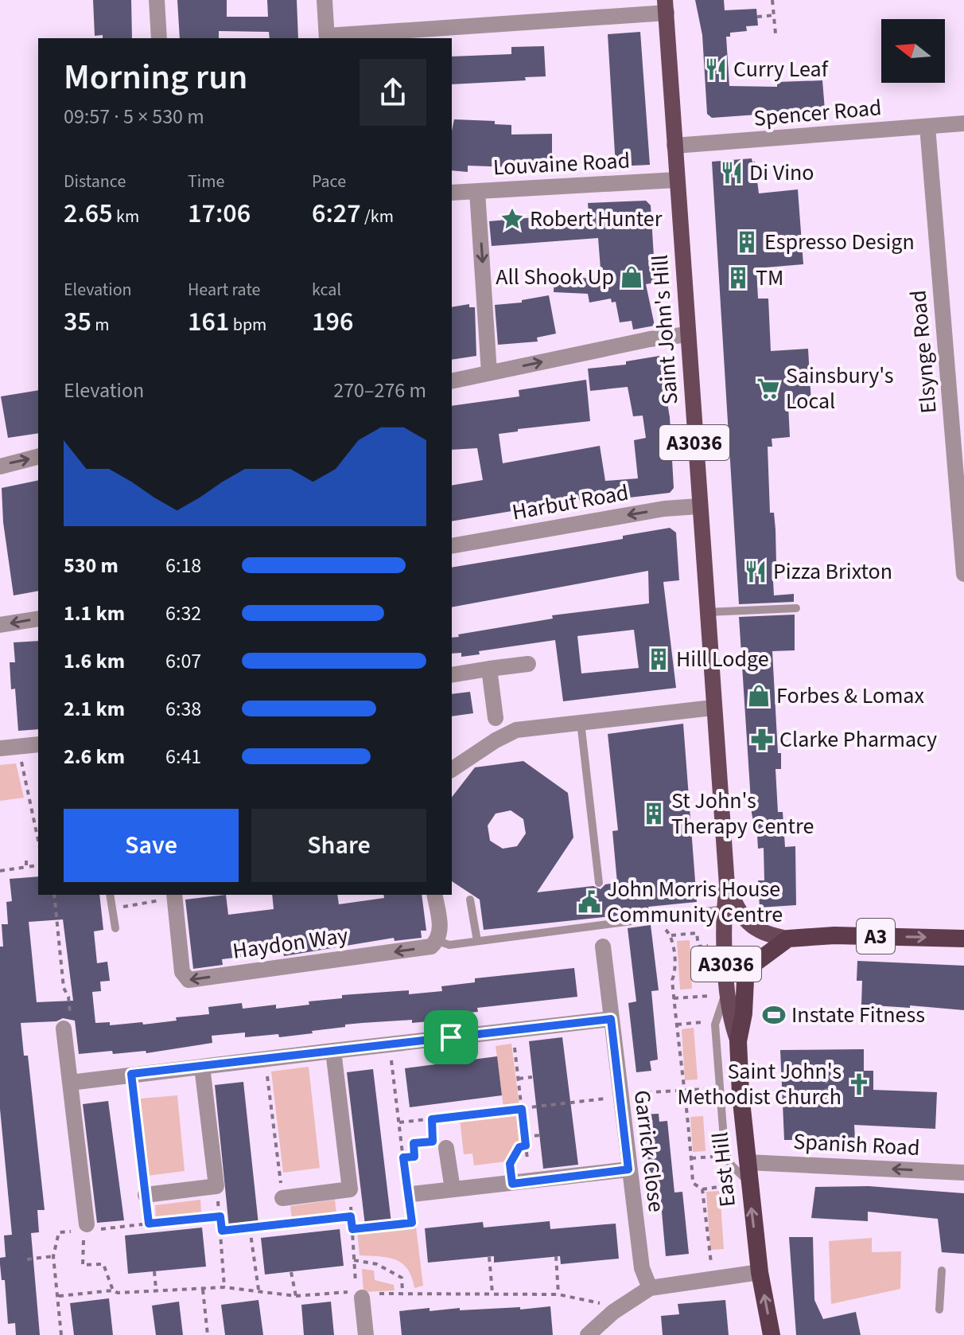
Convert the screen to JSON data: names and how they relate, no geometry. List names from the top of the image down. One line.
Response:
{"streets":{"highway":["A3","East Hill"],"main road":["Saint John's Hill","A3036"],"street":["Spencer Road","Louvaine Road","Elsynge Road","Harbut Road","Haydon Way","Spanish Road","Garrick Close"]},"crossings":[["Spencer Road","Saint John's Hill"],["Spencer Road","Elsynge Road"],["Louvaine Road","Saint John's Hill"],["Saint John's Hill","A3036"],["Saint John's Hill","Harbut Road"],["A3036","A3"],["A3036","East Hill"],["A3","East Hill"],["Spanish Road","East Hill"]],"one_way":["Harbut Road","Spanish Road","East Hill"],"places":{"restaurant":["Curry Leaf","Di Vino","Pizza Brixton"],"place":["Robert Hunter"],"building":["Espresso Design","TM","Hill Lodge","St John's Therapy Centre"],"shop":["All Shook Up","Forbes & Lomax"],"supermarket":["Sainsbury's Local"],"pharmacy":["Clarke Pharmacy"],"public building":["John Morris House Community Centre"],"sports":["Instate Fitness"],"church":["Saint John's Methodist Church"]},"north":"left","page":{"heading":["Morning run","09:57 · 5 × 530 m"],"stats":[["Distance","2.65 km"],["Time","17:06"],["Pace","6:27 /km"],["Elevation","35 m"],["Heart rate","161 bpm"],["kcal","196"]],"chart":["Elevation","270–276 m"],"list":[{"name":"530 m","note":"6:18"},{"name":"1.1 km","note":"6:32"},{"name":"1.6 km","note":"6:07"},{"name":"2.1 km","note":"6:38"},{"name":"2.6 km","note":"6:41"}],"buttons":["Save","Share"]}}
